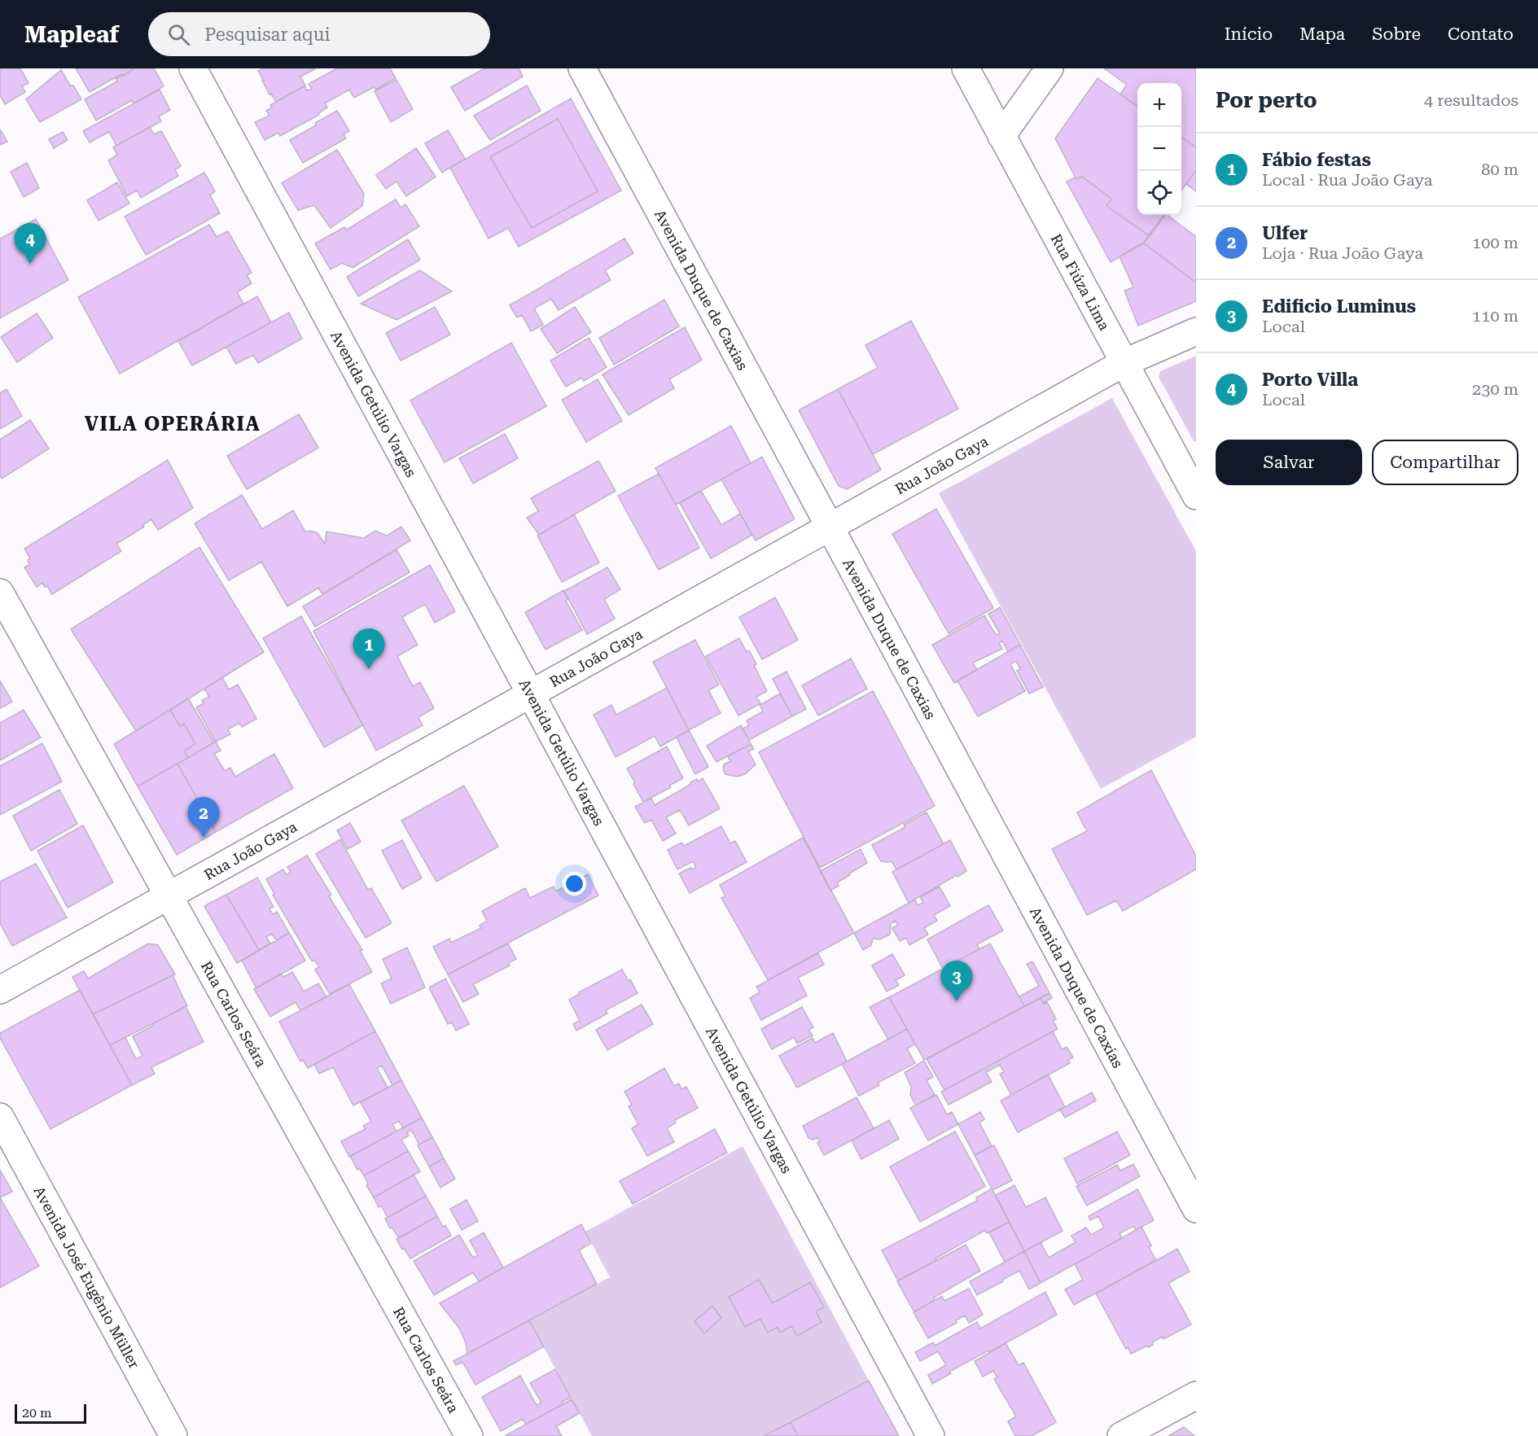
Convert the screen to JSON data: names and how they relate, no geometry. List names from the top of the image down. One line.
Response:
{"streets":{"street":["Rua Fiúza Lima","Avenida Duque de Caxias","Avenida Getúlio Vargas","Rua João Gaya","Rua Carlos Seára","Avenida José Eugênio Müller"]},"crossings":[["Rua Fiúza Lima","Rua João Gaya"],["Avenida Duque de Caxias","Rua João Gaya"],["Avenida Getúlio Vargas","Rua João Gaya"],["Rua João Gaya","Rua Carlos Seára"]],"districts":["VILA OPERÁRIA"],"scale_bar":"20 m","page":{"header":"Mapleaf","search":"Pesquisar aqui","nav":["Início","Mapa","Sobre","Contato"],"heading":["Por perto","4 resultados"],"map_buttons":["+","−"],"list":[{"mark":"1","name":"Fábio festas","note":"Local · Rua João Gaya","value":"80 m"},{"mark":"2","name":"Ulfer","note":"Loja · Rua João Gaya","value":"100 m"},{"mark":"3","name":"Edificio Luminus","note":"Local","value":"110 m"},{"mark":"4","name":"Porto Villa","note":"Local","value":"230 m"}],"pins":["4","1","2","3"],"buttons":["Salvar","Compartilhar"],"scale":"20 m"}}
